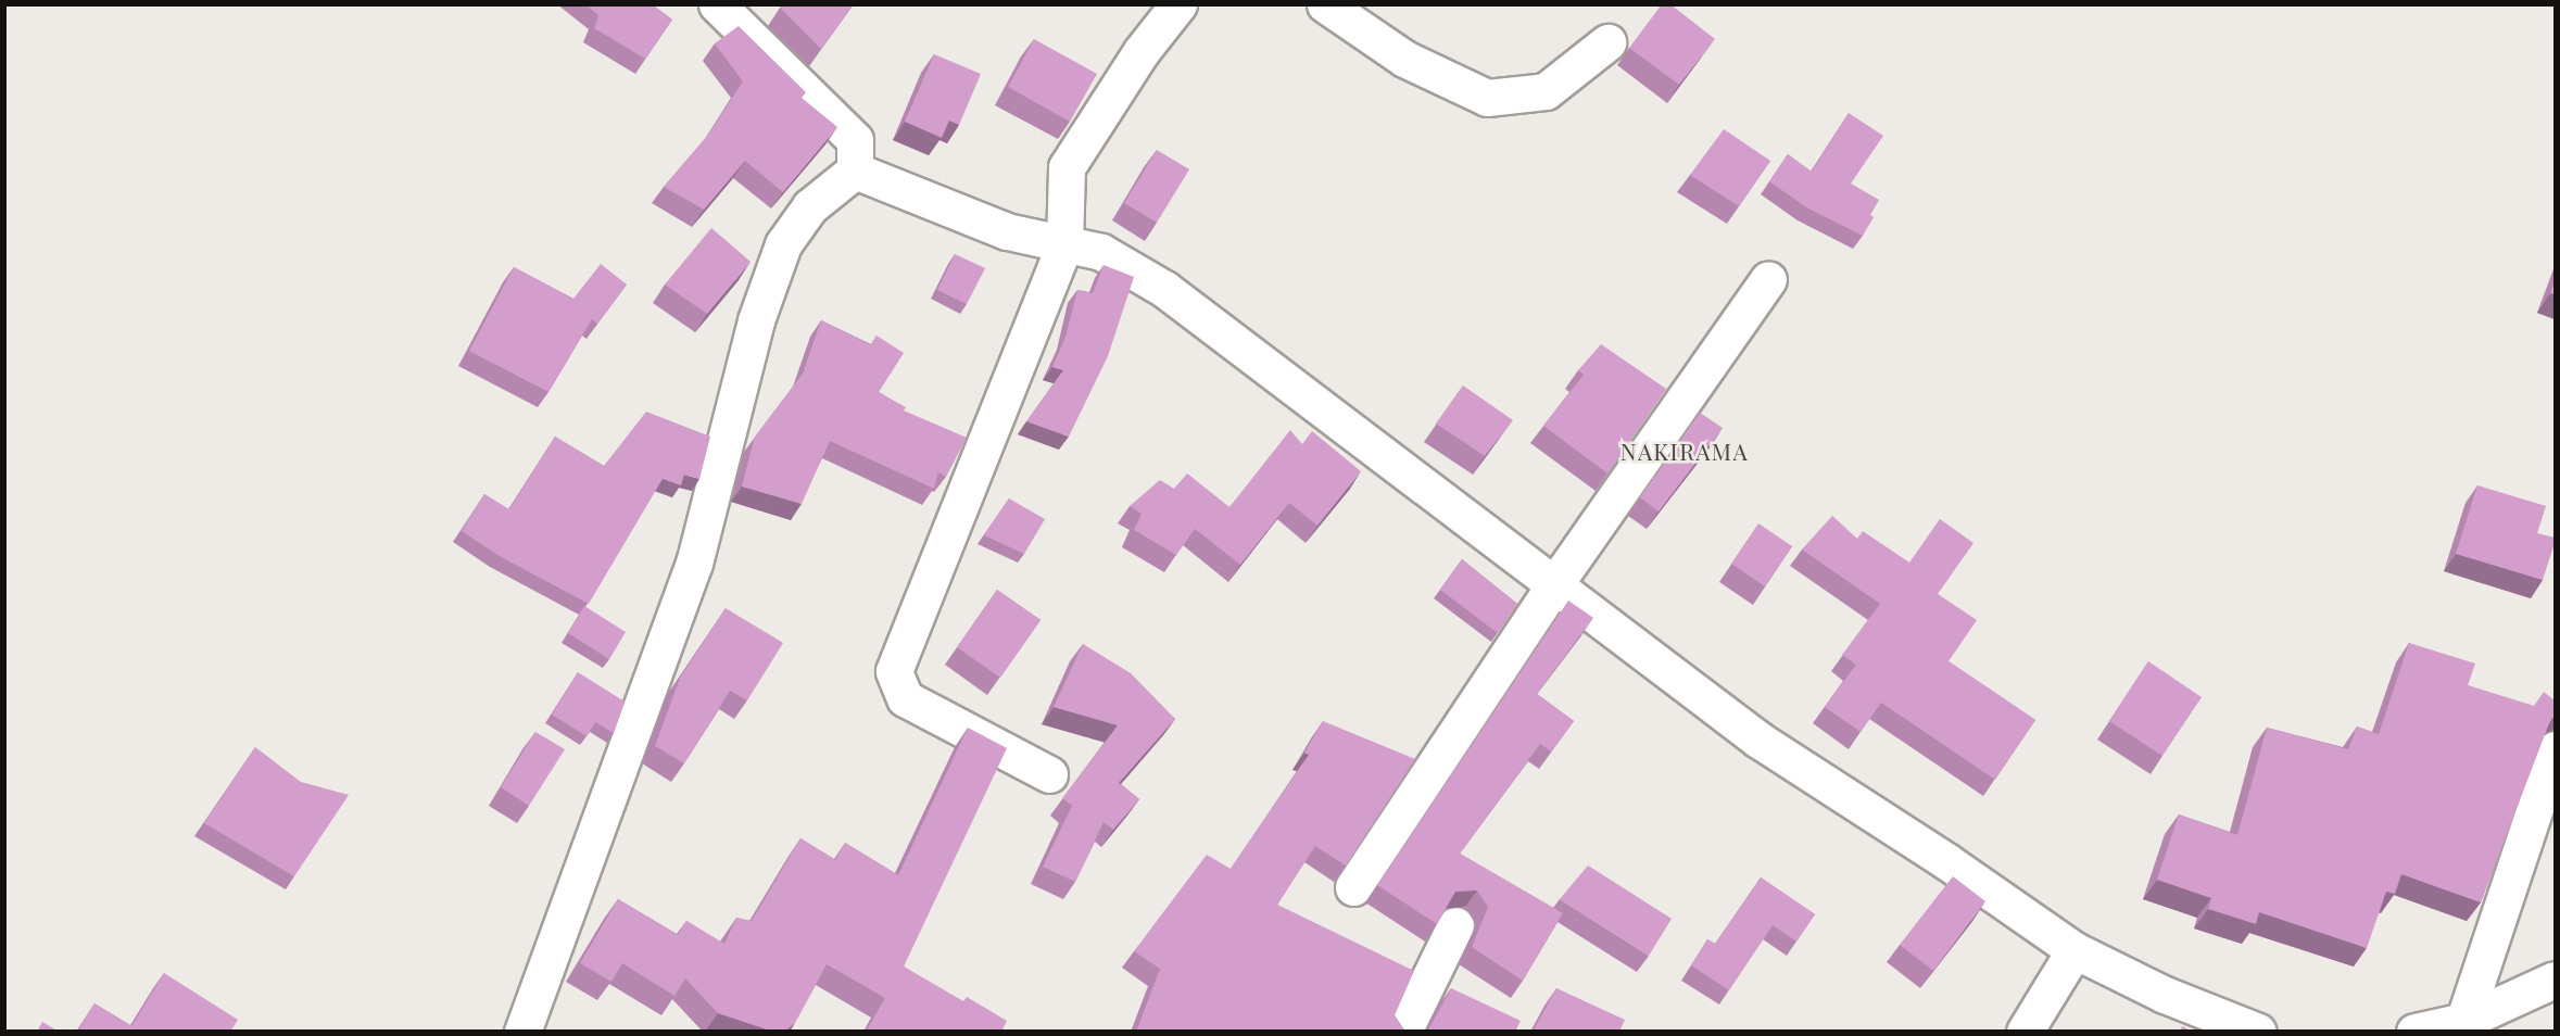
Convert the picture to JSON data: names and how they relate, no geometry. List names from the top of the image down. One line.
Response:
{"districts":["NAKIRAMA"]}
